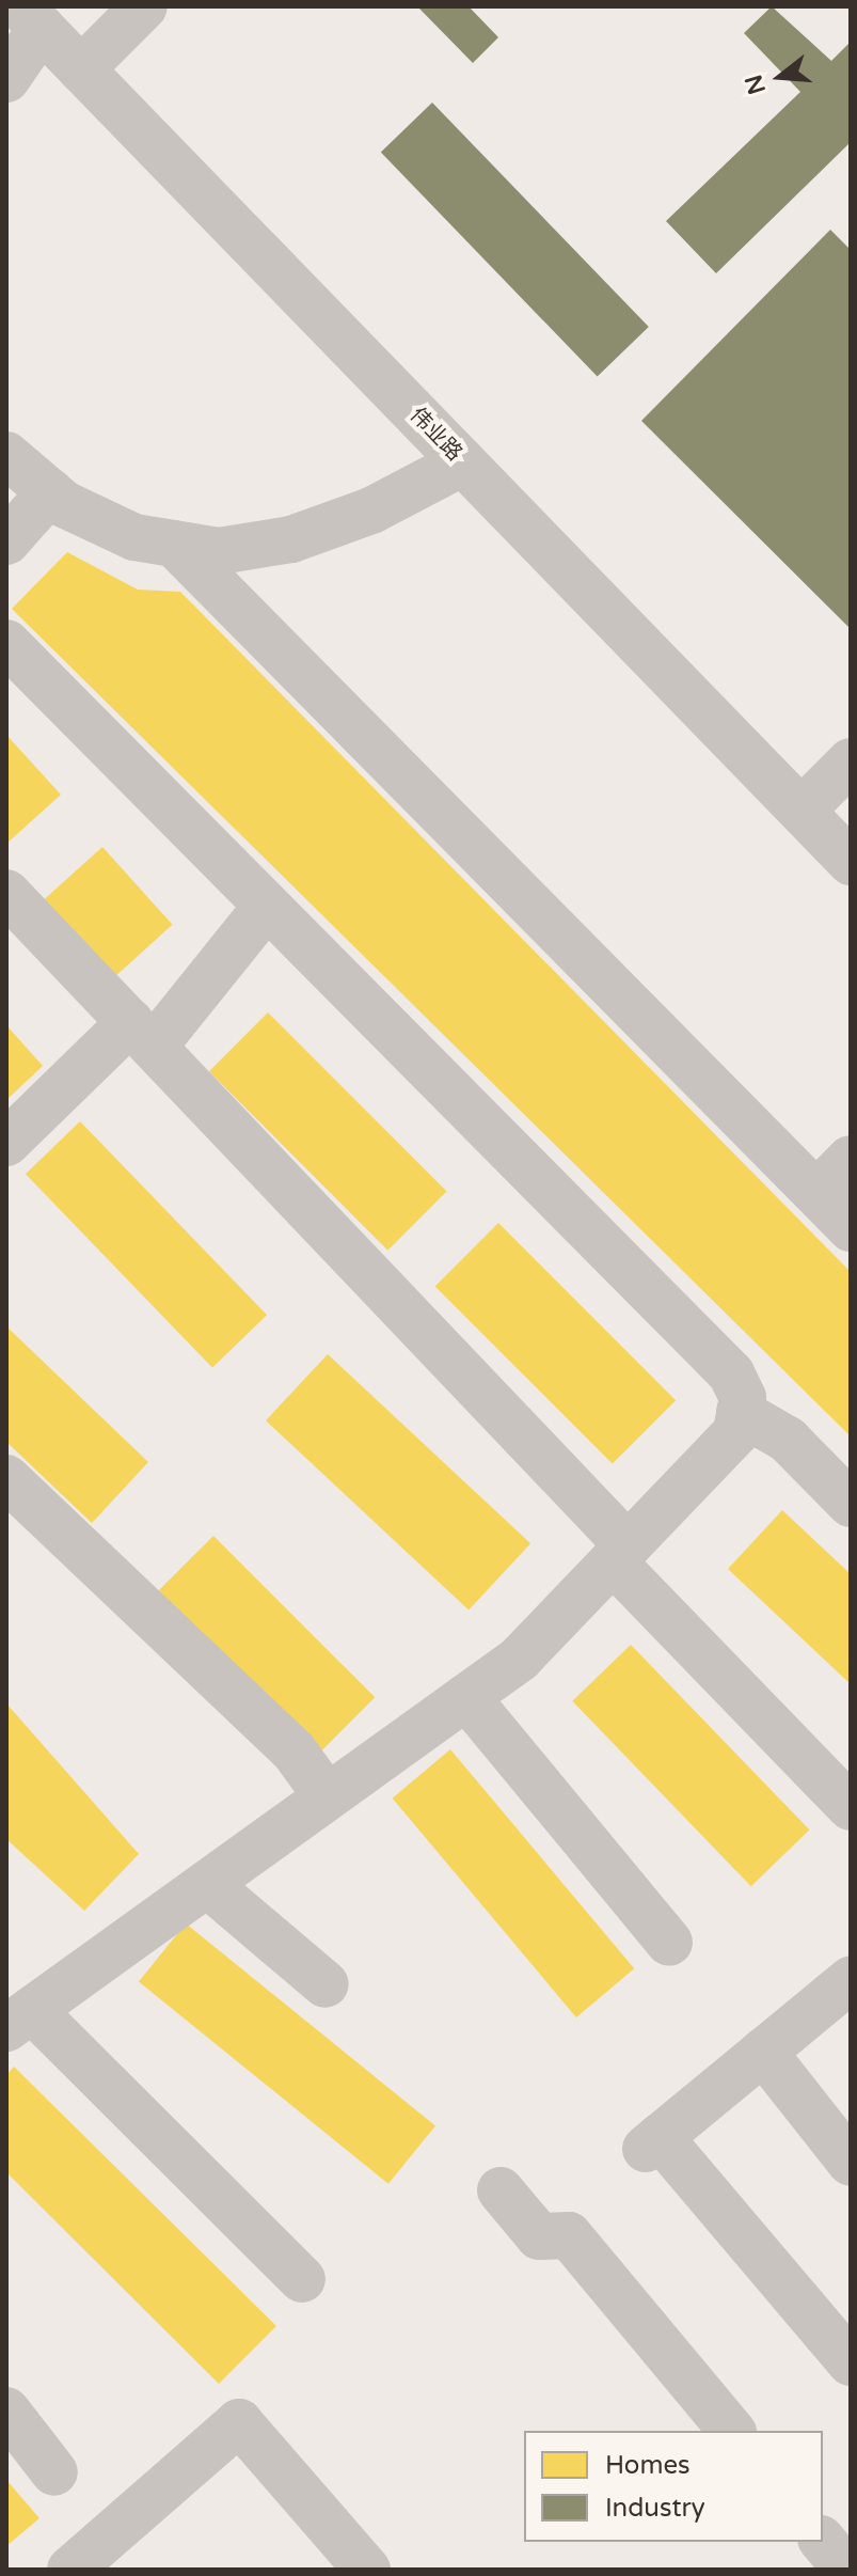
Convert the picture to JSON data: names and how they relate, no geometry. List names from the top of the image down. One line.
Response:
{"streets":{"street":["伟业路"]},"legend":["Homes","Industry"],"north":"left"}
